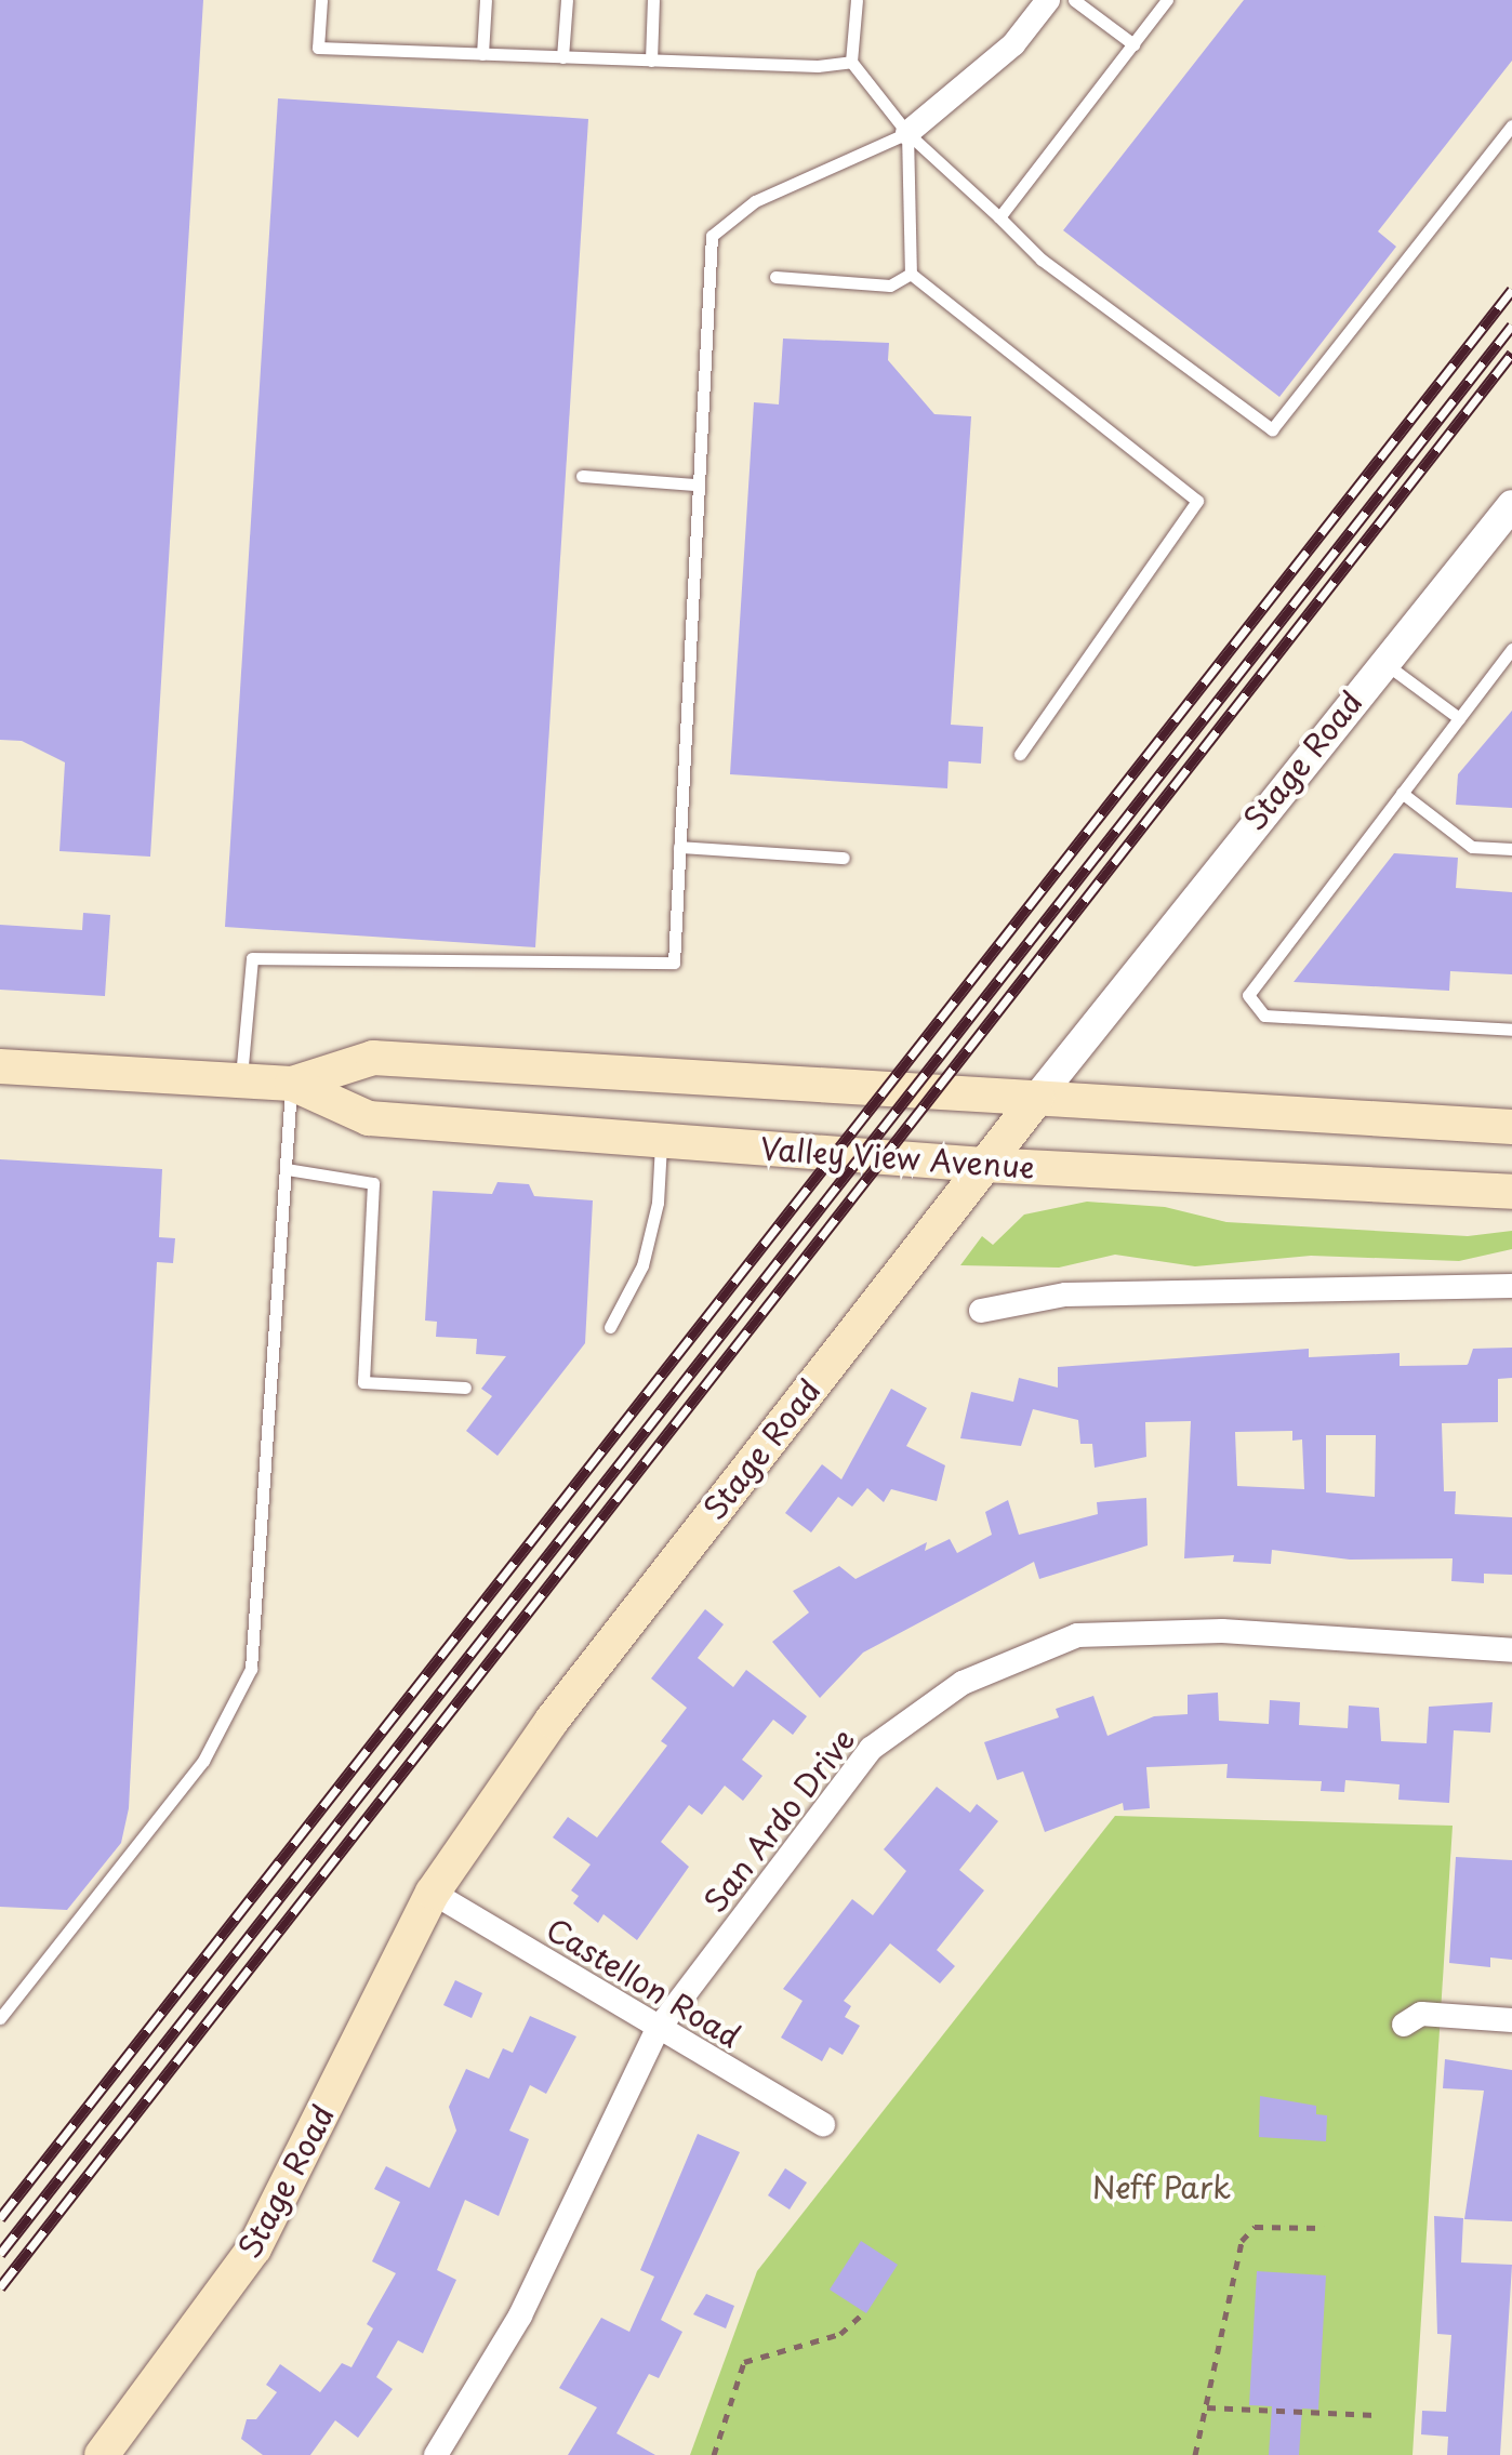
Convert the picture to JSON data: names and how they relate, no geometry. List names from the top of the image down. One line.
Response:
{"streets":{"main road":["Stage Road","Valley View Avenue"],"street":["San Ardo Drive","Castellon Road"]},"crossings":[["Stage Road","Valley View Avenue"],["Stage Road","Castellon Road"],["San Ardo Drive","Castellon Road"]],"parks":["Neff Park"]}
